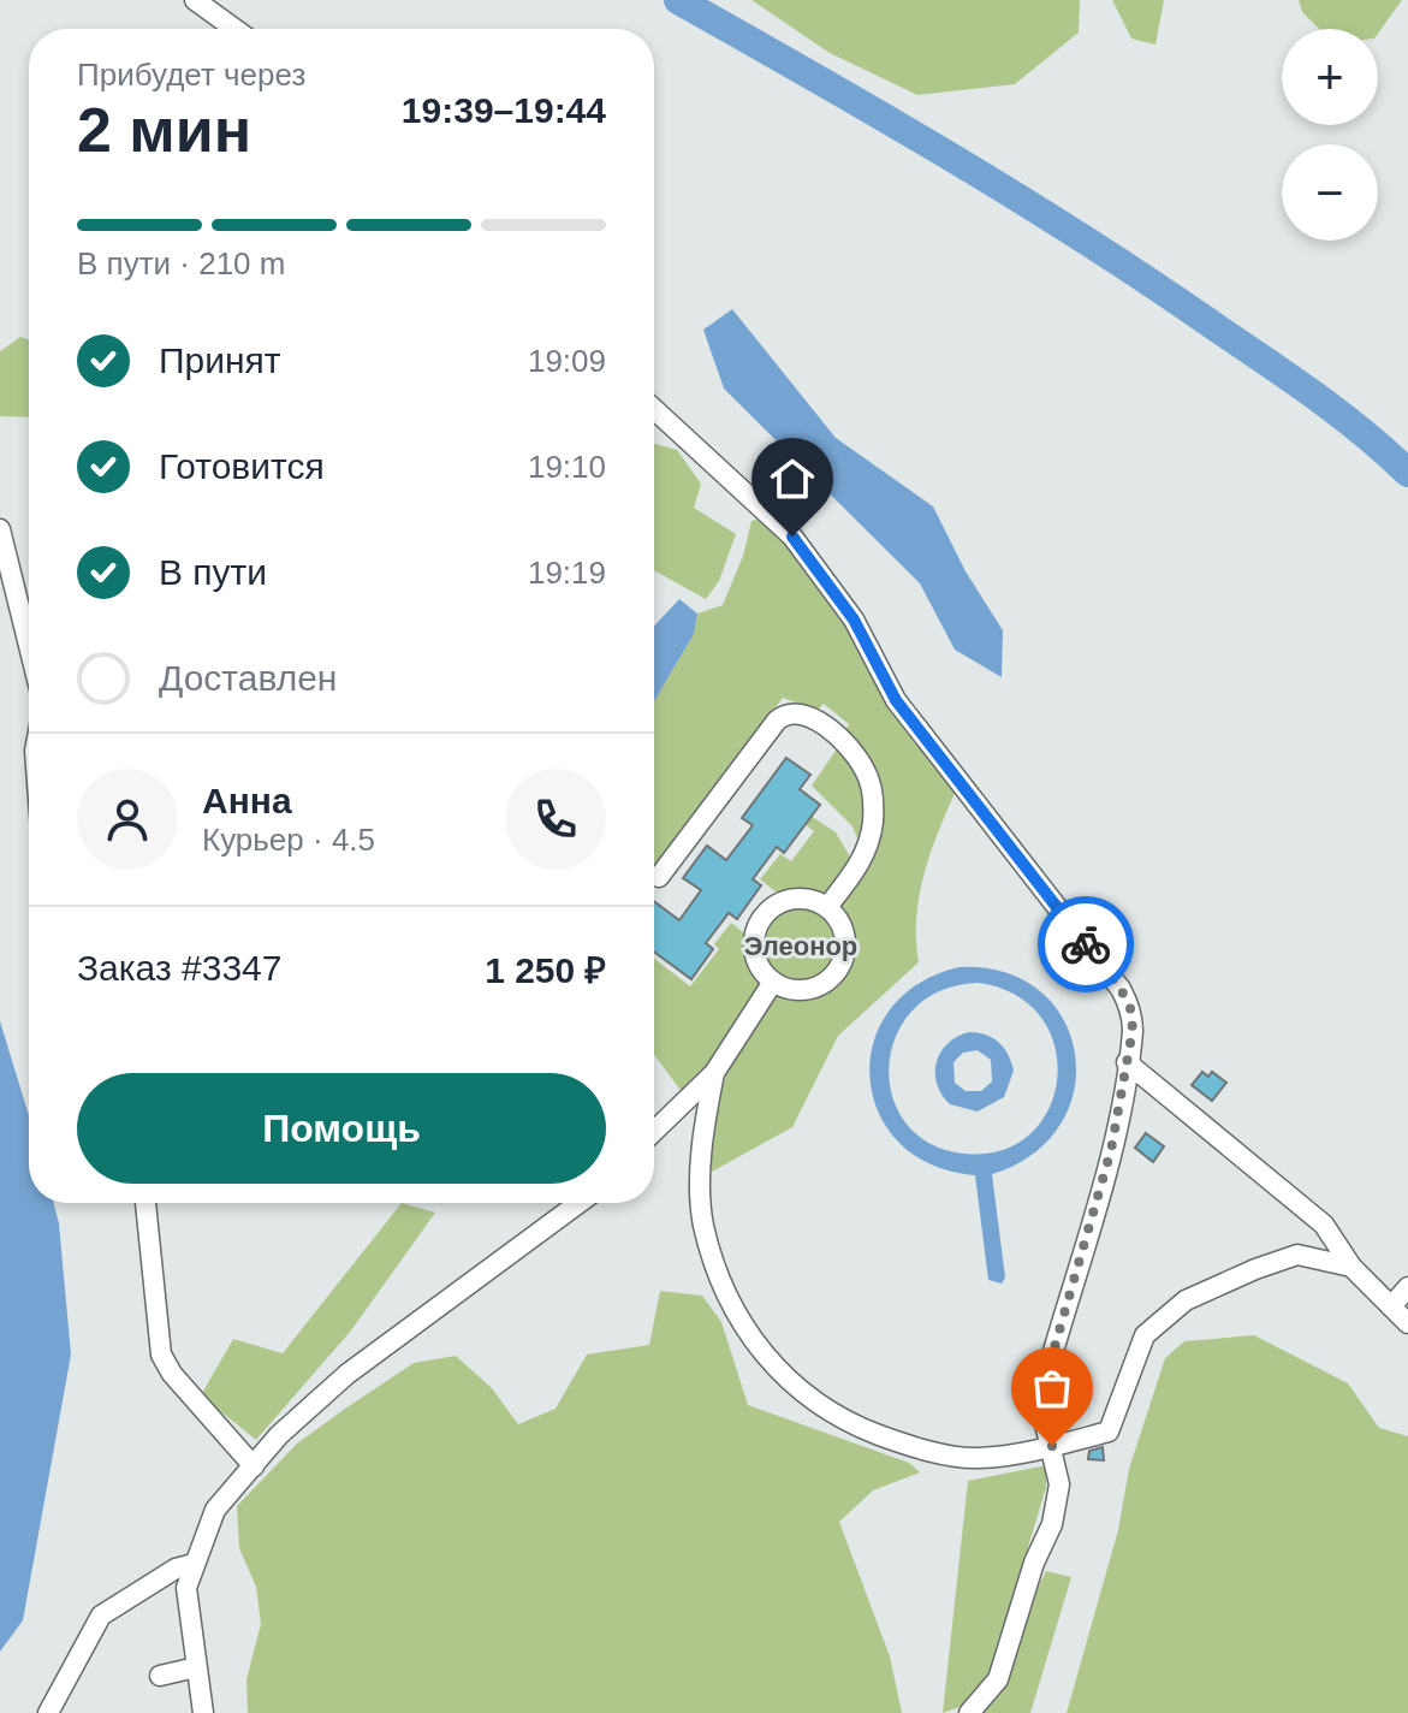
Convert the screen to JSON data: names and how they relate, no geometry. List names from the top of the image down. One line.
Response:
{"districts":["Элеонор"],"page":{"map_buttons":["+","−"],"heading":["2 мин","Прибудет через","19:39–19:44"],"panel":["Анна","Курьер · 4.5","Заказ #3347","1 250 ₽"],"bar":"В пути · 210 m","list":[["Принят","19:09"],["Готовится","19:10"],["В пути","19:19"],"Доставлен"],"buttons":"Помощь"}}
